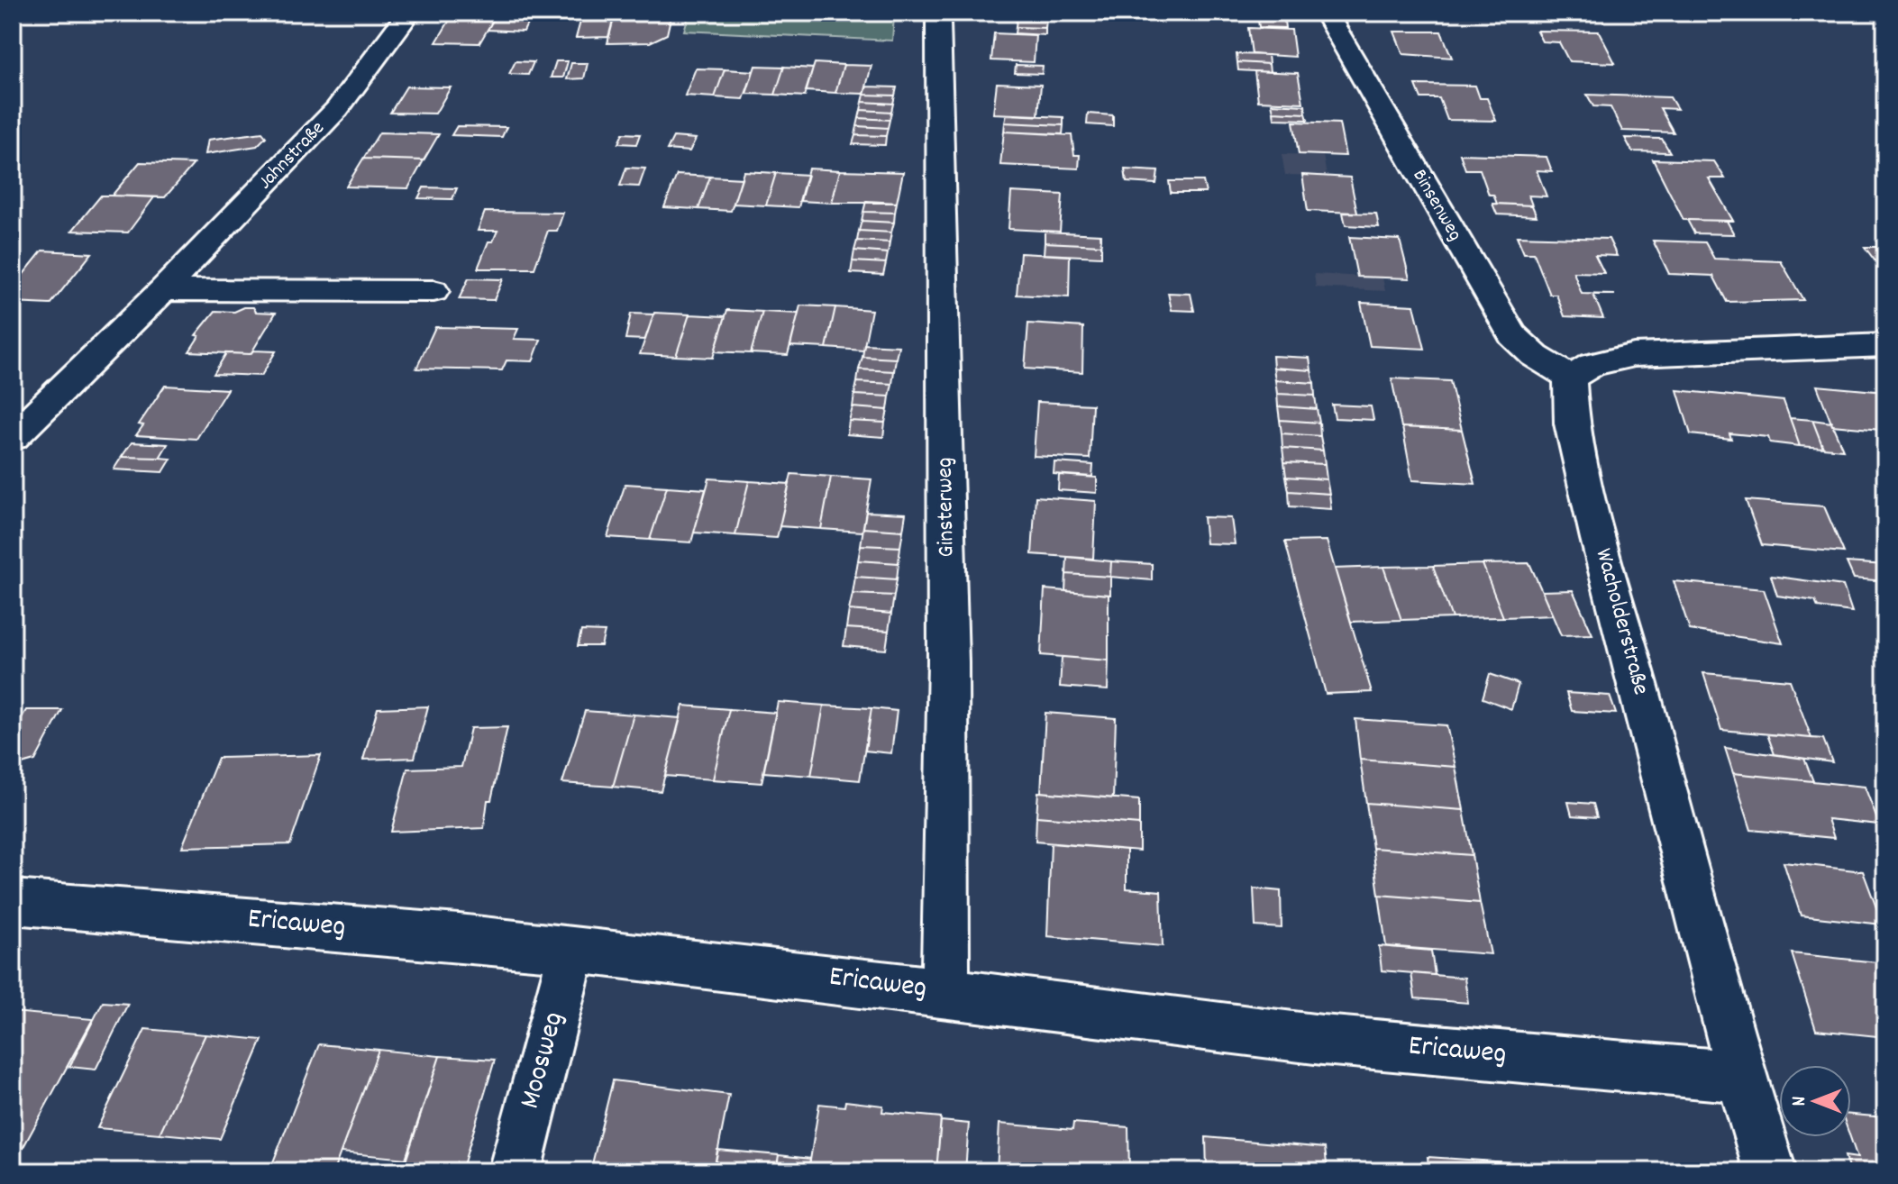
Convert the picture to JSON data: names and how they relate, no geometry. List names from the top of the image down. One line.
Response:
{"streets":{"street":["Jahnstraße","Binsenweg","Ginsterweg","Wacholderstraße","Ericaweg","Moosweg"]},"crossings":[["Binsenweg","Wacholderstraße"],["Ginsterweg","Ericaweg"],["Wacholderstraße","Ericaweg"],["Ericaweg","Moosweg"]],"north":"left"}
